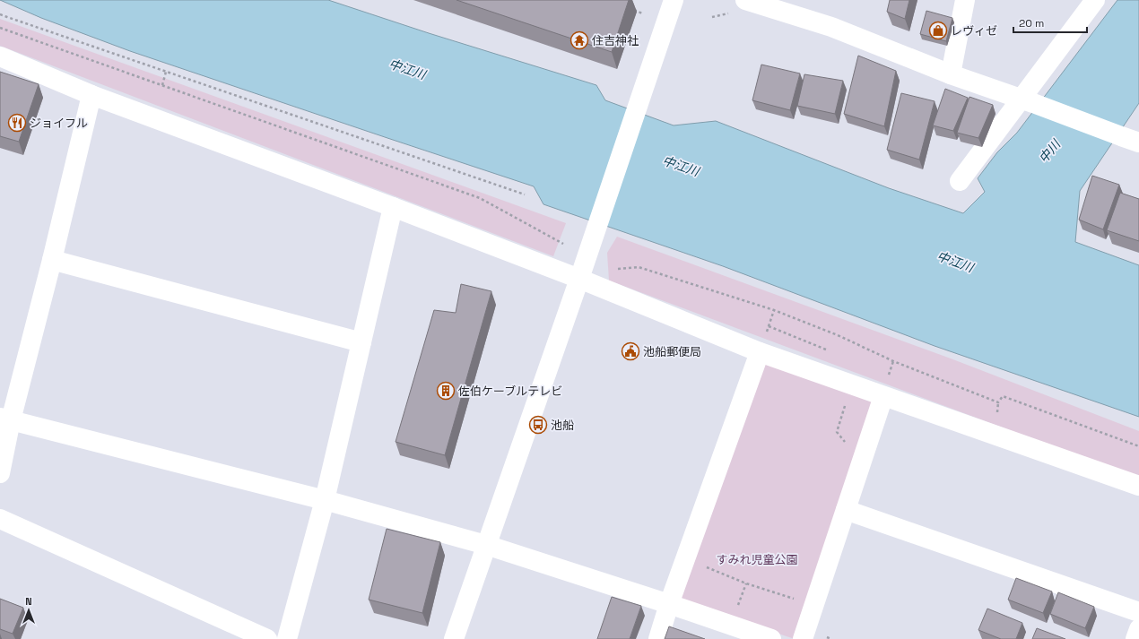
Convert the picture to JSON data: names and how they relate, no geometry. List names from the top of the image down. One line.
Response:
{"water":["中江川","中川"],"parks":["すみれ児童公園"],"places":{"shop":["レヴィゼ"],"temple":["住吉神社"],"restaurant":["ジョイフル"],"public building":["池船郵便局"],"building":["佐伯ケーブルテレビ"],"bus stop":["池船"]},"scale_bar":"20 m","north":"top"}
